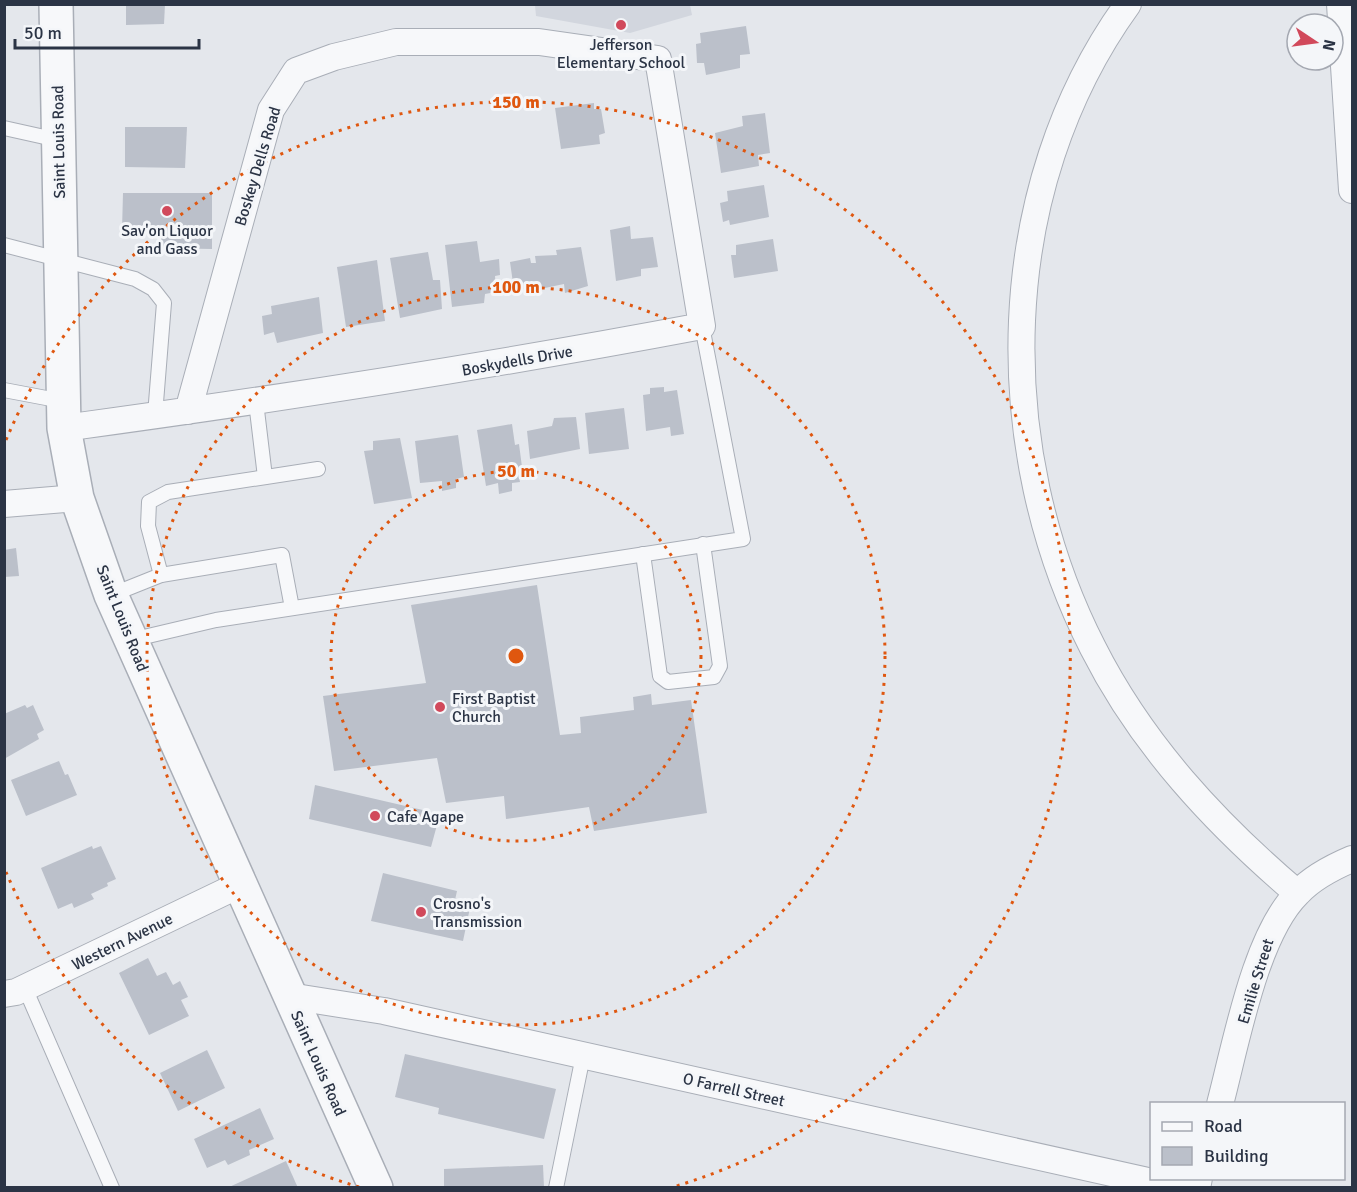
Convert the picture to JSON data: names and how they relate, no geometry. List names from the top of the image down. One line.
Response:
{"streets":{"street":["Saint Louis Road","Boskey Dells Road","Boskydells Drive","Western Avenue","Emilie Street","O Farrell Street"]},"crossings":[["Saint Louis Road","Boskydells Drive"],["Saint Louis Road","Western Avenue"],["Saint Louis Road","O Farrell Street"],["Boskey Dells Road","Boskydells Drive"]],"places":["Jefferson Elementary School","Sav'on Liquor and Gass","First Baptist Church","Cafe Agape","Crosno's Transmission"],"legend":["Road","Building"],"scale_bar":"50 m","north":"right","rings":["150 m","100 m","50 m"]}
